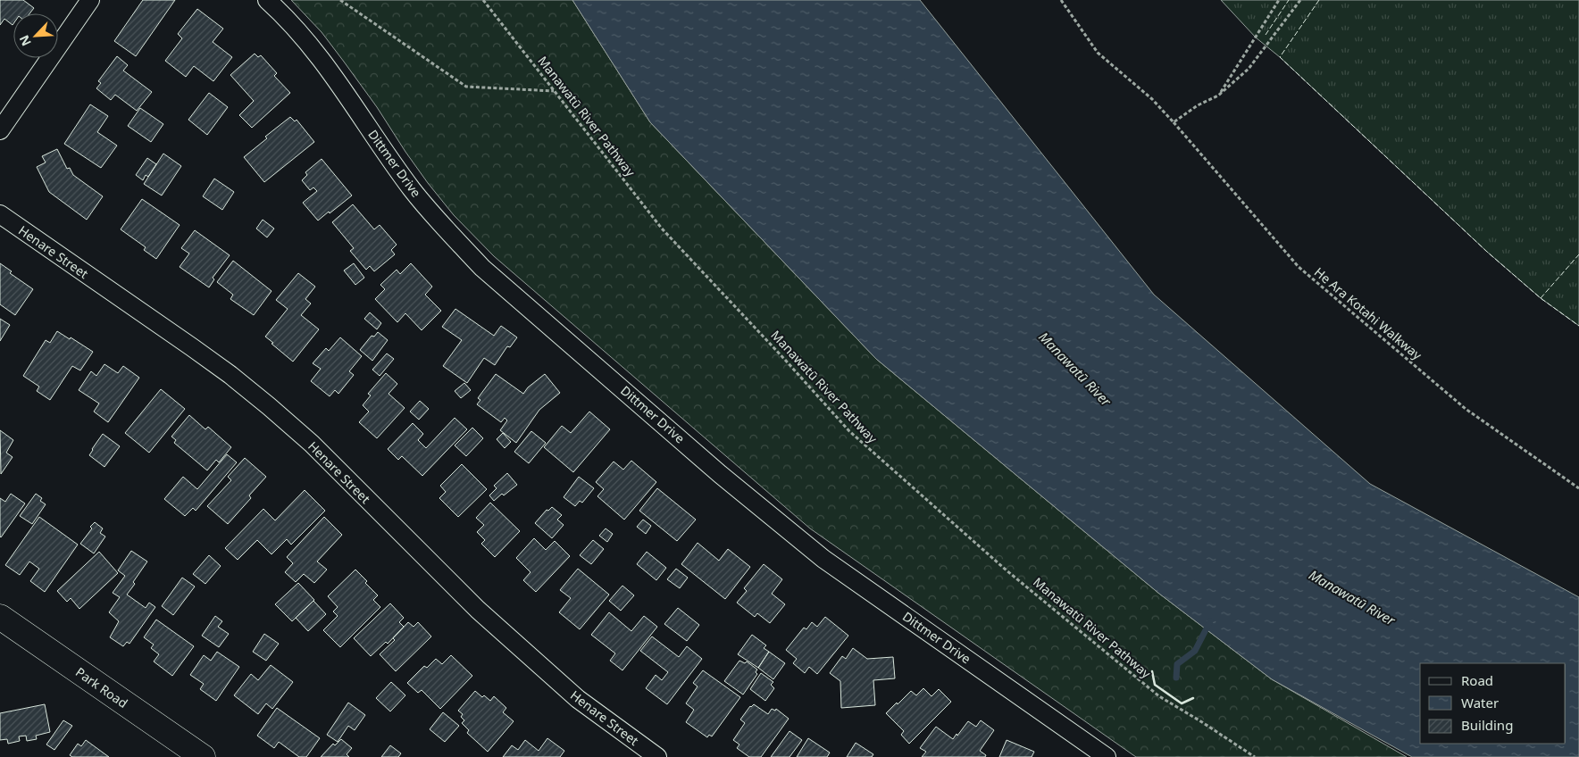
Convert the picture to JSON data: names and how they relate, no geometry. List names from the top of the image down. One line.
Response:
{"streets":{"main road":["Park Road"],"street":["Dittmer Drive","Henare Street"],"path":["Manawatū River Pathway","He Ara Kotahi Walkway"]},"water":["Manawatū River"],"legend":["Road","Water","Building"],"north":"bottom left"}
